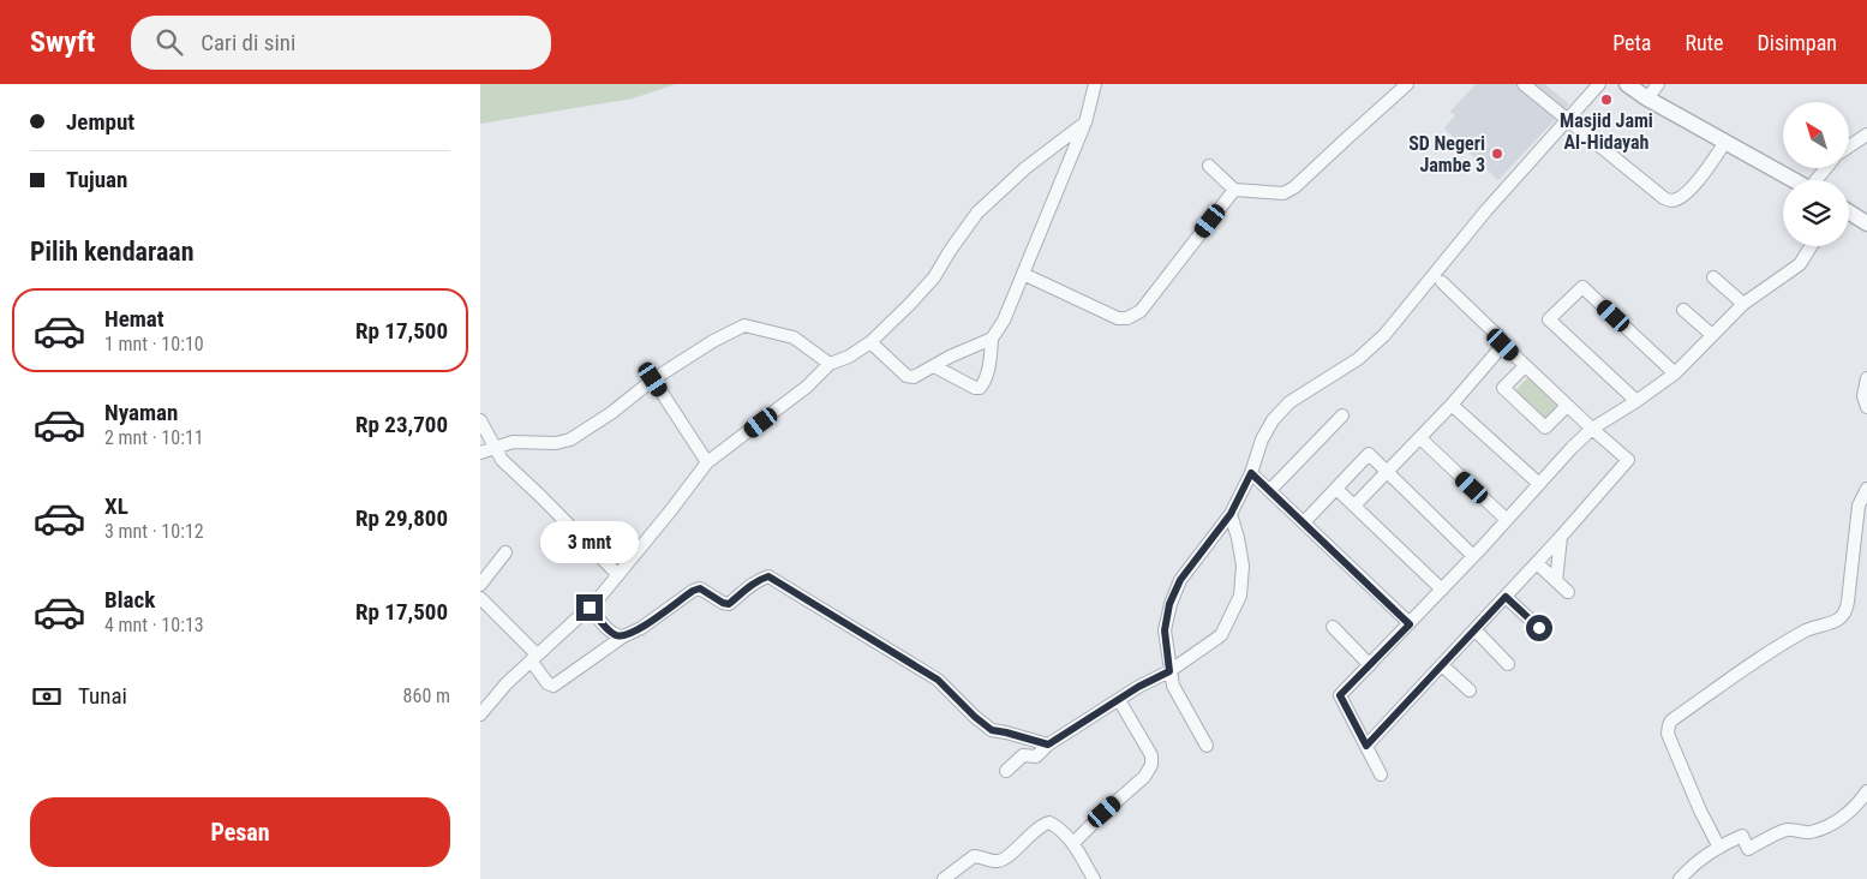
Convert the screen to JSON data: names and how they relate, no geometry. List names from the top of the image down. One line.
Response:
{"places":["Masjid Jami Al-Hidayah","SD Negeri Jambe 3"],"north":"top left","page":{"header":"Swyft","search":"Cari di sini","nav":["Peta","Rute","Disimpan"],"banner":["Jemput","Tujuan"],"heading":"Pilih kendaraan","list":[{"name":"Hemat","note":"1 mnt · 10:10","value":"Rp 17,500"},{"name":"Nyaman","note":"2 mnt · 10:11","value":"Rp 23,700"},{"name":"XL","note":"3 mnt · 10:12","value":"Rp 29,800"},{"name":"Black","note":"4 mnt · 10:13","value":"Rp 17,500"}],"bubble":"3 mnt","pay":["Tunai","860 m"],"buttons":"Pesan"}}
